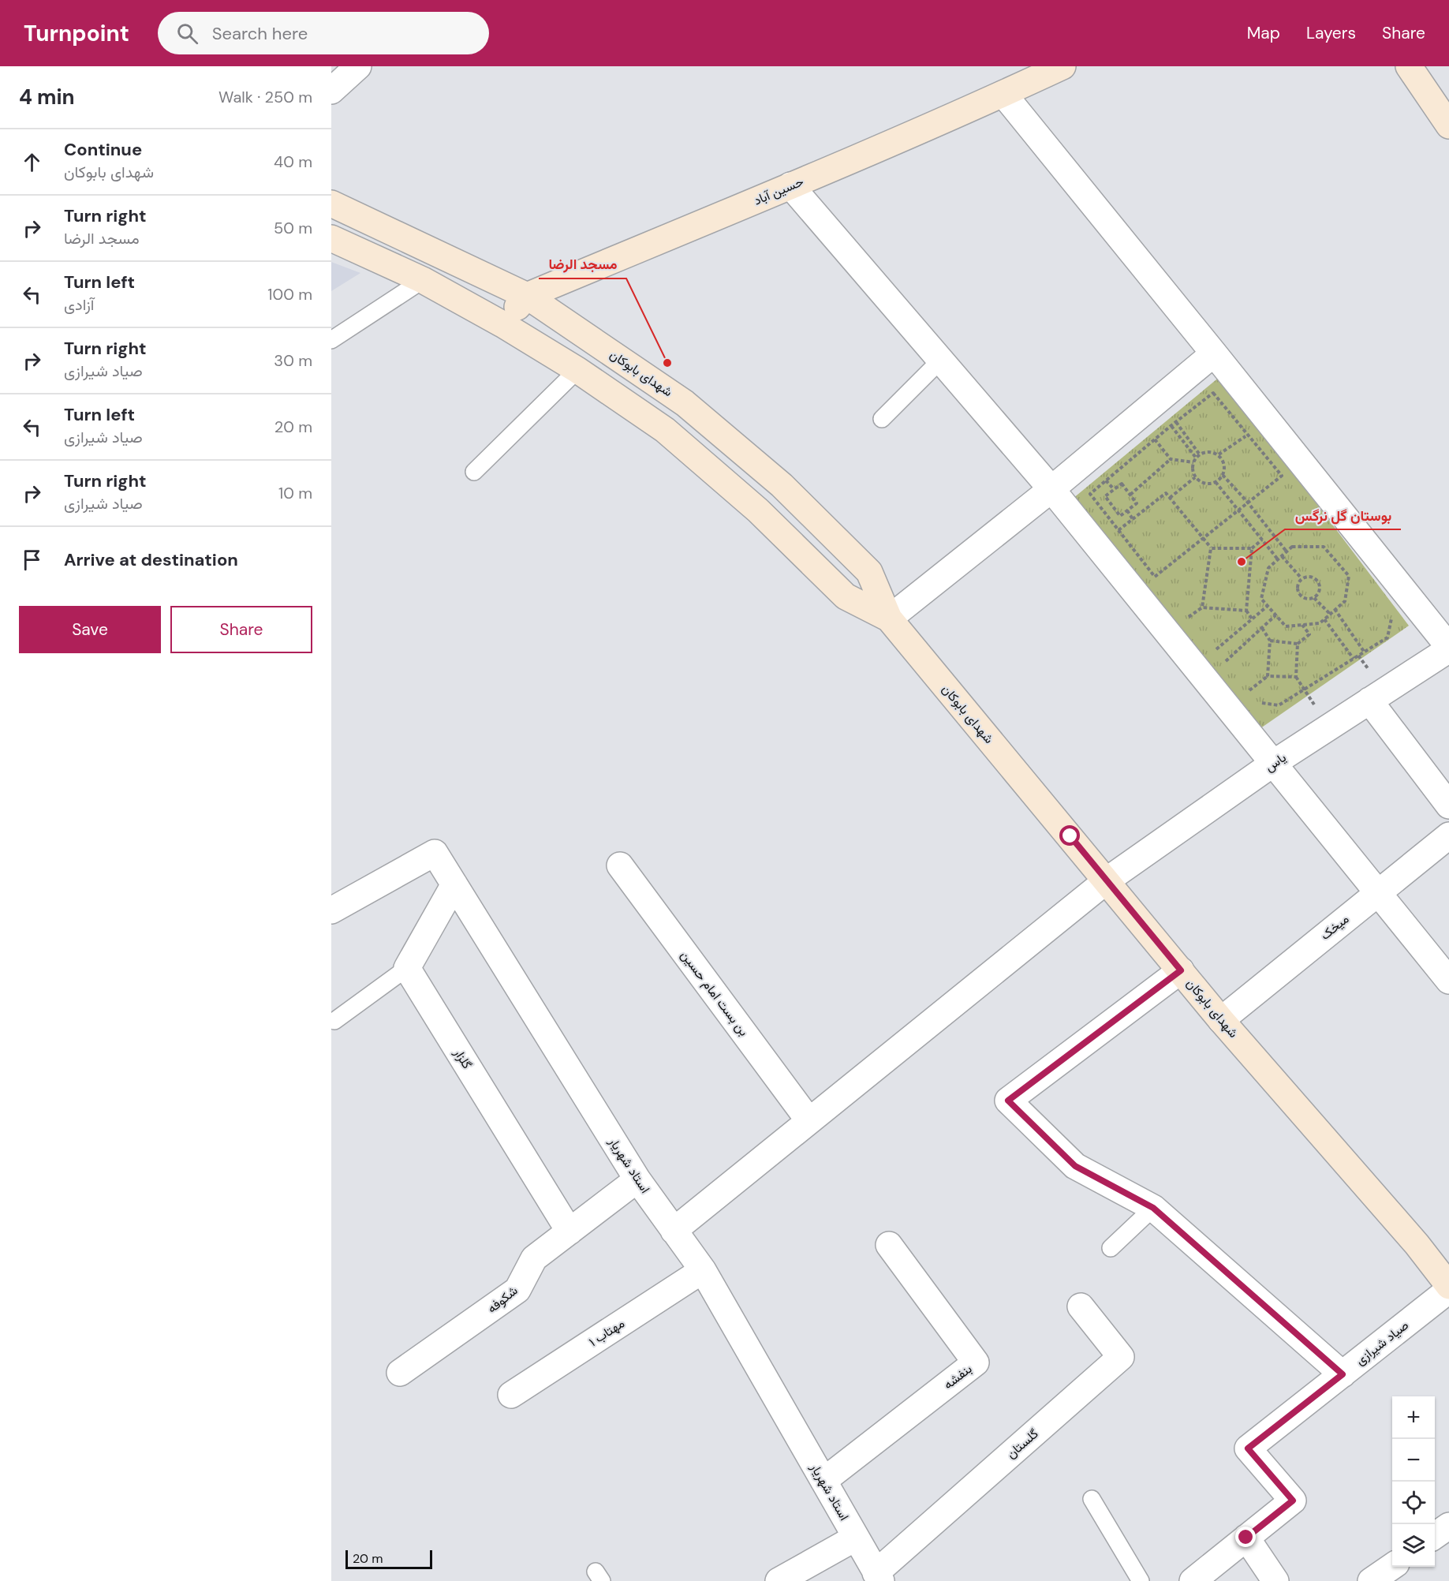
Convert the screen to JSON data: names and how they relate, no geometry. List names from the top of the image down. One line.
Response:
{"streets":{"street":["حسین آباد","شهدای بابوکان","یاس","میخک","بن بست امام حسین","گلزار","استاد شهریار","شکوفه","مهتاب ۱","صیاد شیرازی","بنفشه","گلستان"]},"crossings":[["حسین آباد","شهدای بابوکان"],["شهدای بابوکان","یاس"],["شهدای بابوکان","میخک"],["یاس","بن بست امام حسین"],["یاس","استاد شهریار"],["گلزار","شکوفه"],["استاد شهریار","شکوفه"],["استاد شهریار","مهتاب ۱"],["استاد شهریار","بنفشه"],["استاد شهریار","گلستان"]],"places":["مسجد الرضا","بوستان گل نرگس"],"scale_bar":"20 m","page":{"header":"Turnpoint","search":"Search here","nav":["Map","Layers","Share"],"heading":["4 min","Walk · 250 m"],"list":[["Continue","شهدای بابوکان","40 m"],["Turn right","مسجد الرضا","50 m"],["Turn left","آزادی","100 m"],["Turn right","صیاد شیرازی","30 m"],["Turn left","صیاد شیرازی","20 m"],["Turn right","صیاد شیرازی","10 m"],"Arrive at destination"],"buttons":["Save","Share"],"map_buttons":["+","−"],"scale":"20 m"}}
